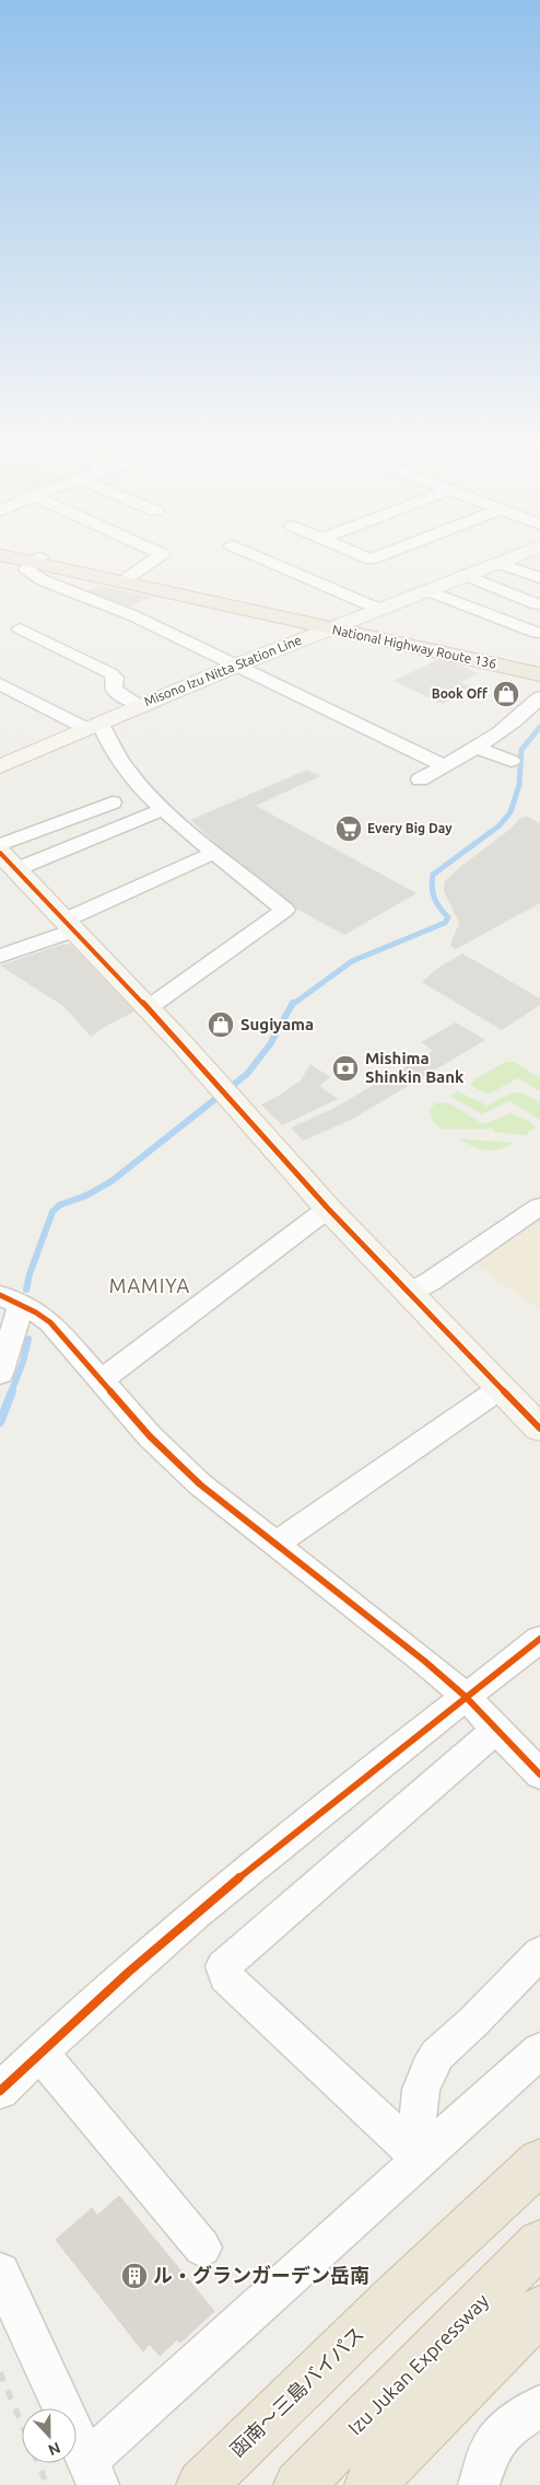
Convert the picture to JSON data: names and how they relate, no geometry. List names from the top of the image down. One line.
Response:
{"streets":{"highway":["National Highway Route 136","Izu Jukan Expressway","函南～三島バイパス"],"street":["Misono Izu Nitta Station Line"]},"crossings":[["National Highway Route 136","Misono Izu Nitta Station Line"]],"districts":["MAMIYA"],"places":{"shop":["Book Off","Sugiyama"],"supermarket":["Every Big Day"],"bank":["Mishima Shinkin Bank"],"building":["ル・グランガーデン岳南"]},"north":"bottom"}
